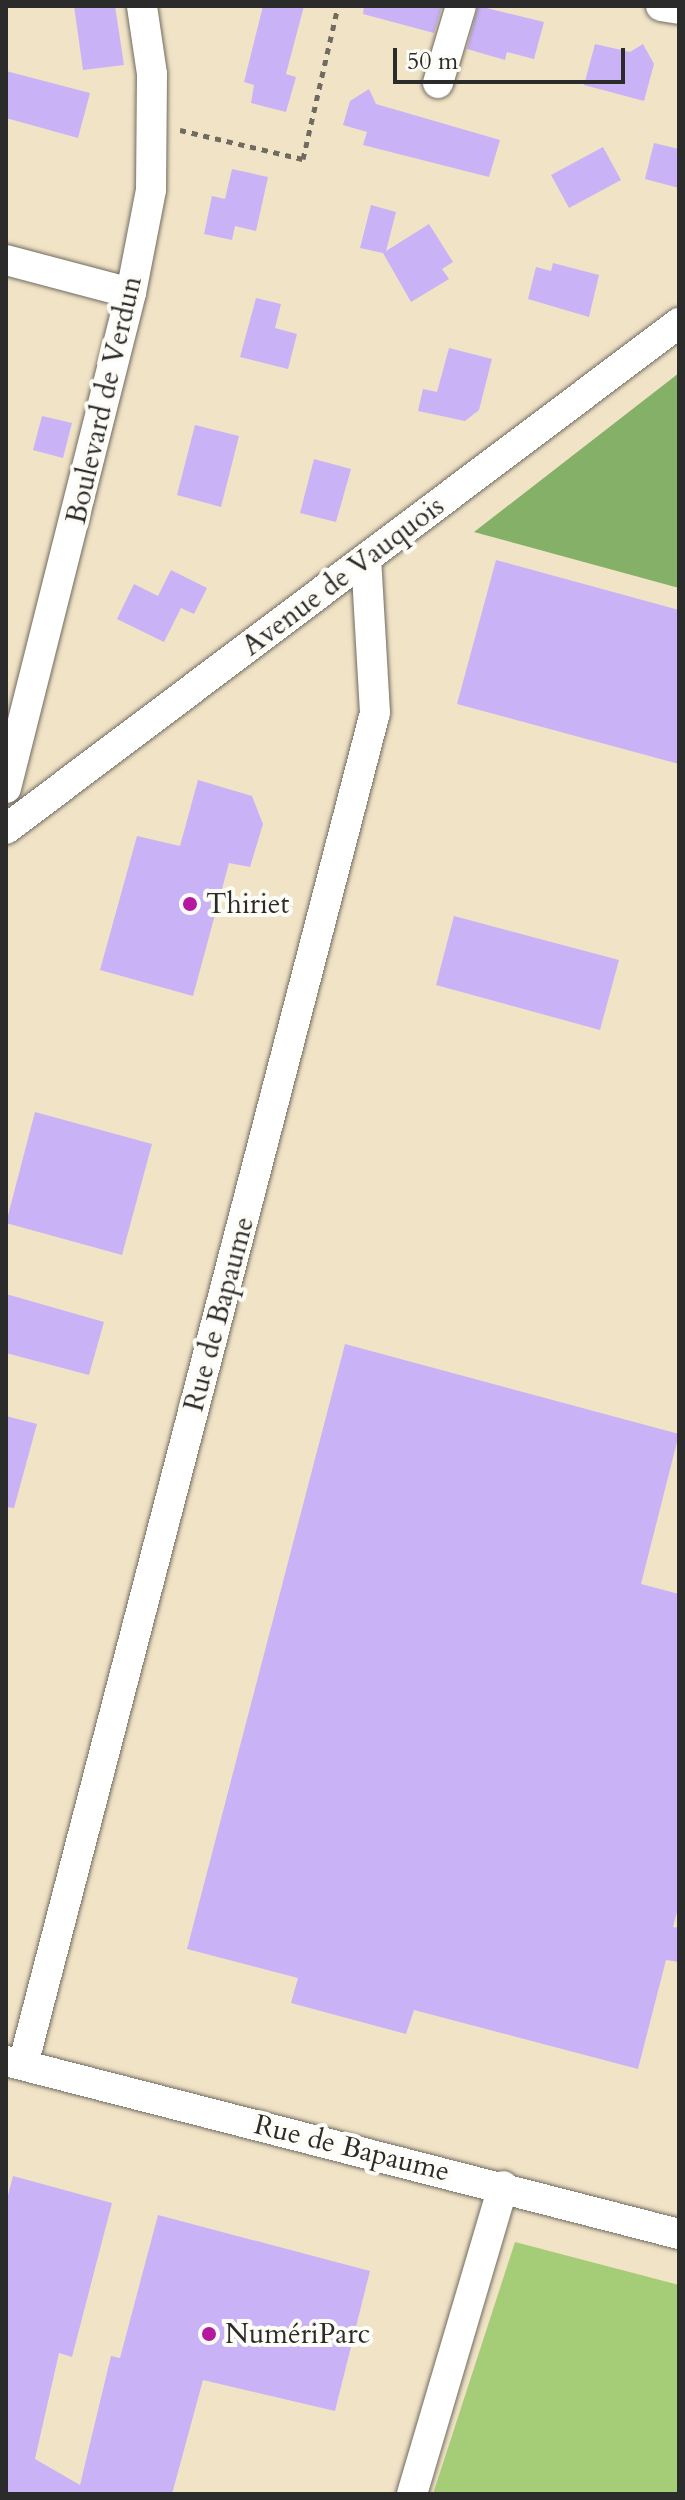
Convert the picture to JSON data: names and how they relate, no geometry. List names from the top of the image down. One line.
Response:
{"streets":{"street":["Boulevard de Verdun","Avenue de Vauquois","Rue de Bapaume"]},"crossings":[["Avenue de Vauquois","Rue de Bapaume"]],"places":["Thiriet","NumériParc"],"scale_bar":"50 m"}
